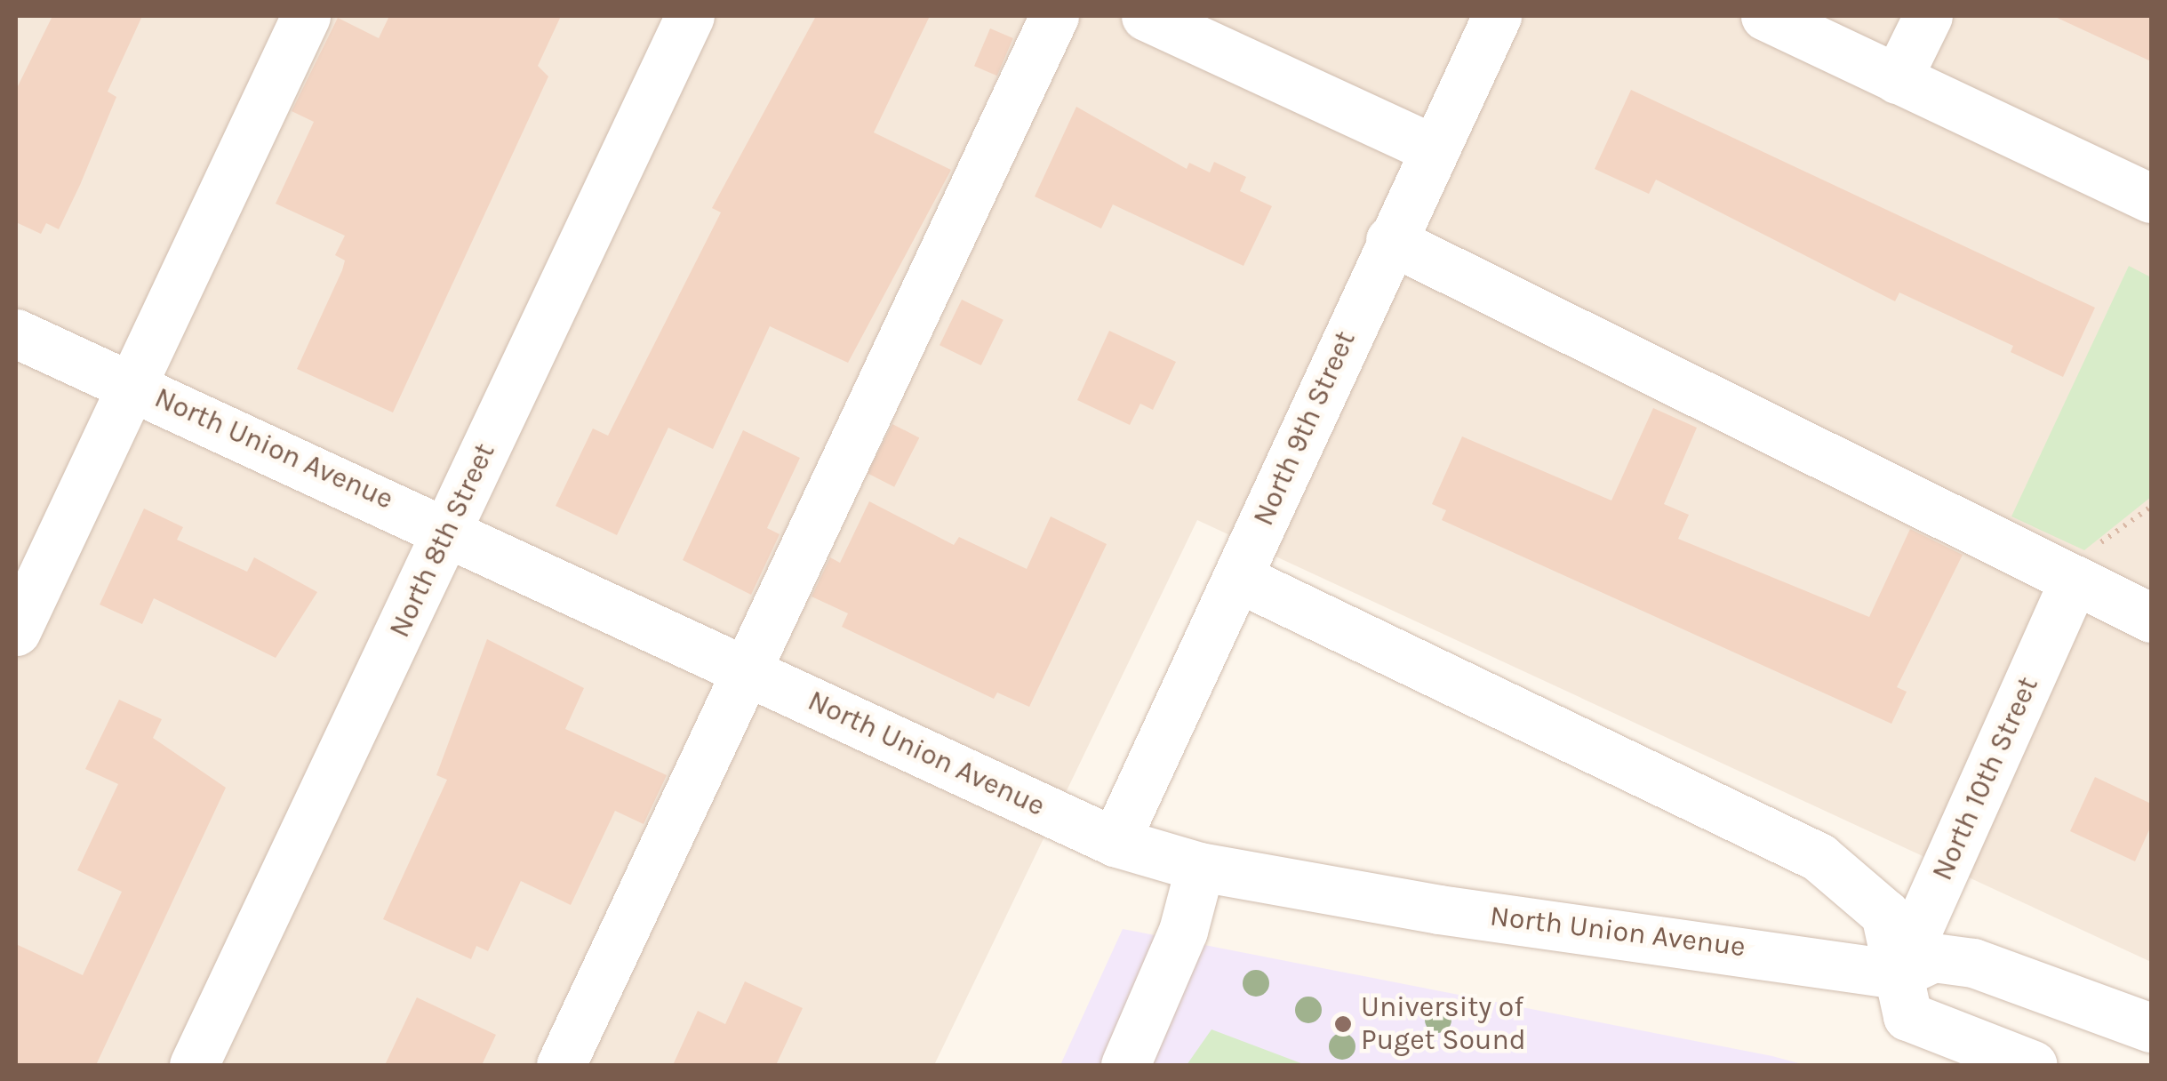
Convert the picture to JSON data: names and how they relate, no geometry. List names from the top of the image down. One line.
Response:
{"streets":{"street":["North 9th Street","North Union Avenue","North 8th Street","North 10th Street"]},"crossings":[["North 9th Street","North Union Avenue"],["North Union Avenue","North 8th Street"],["North Union Avenue","North 10th Street"]],"places":["University of Puget Sound"]}
